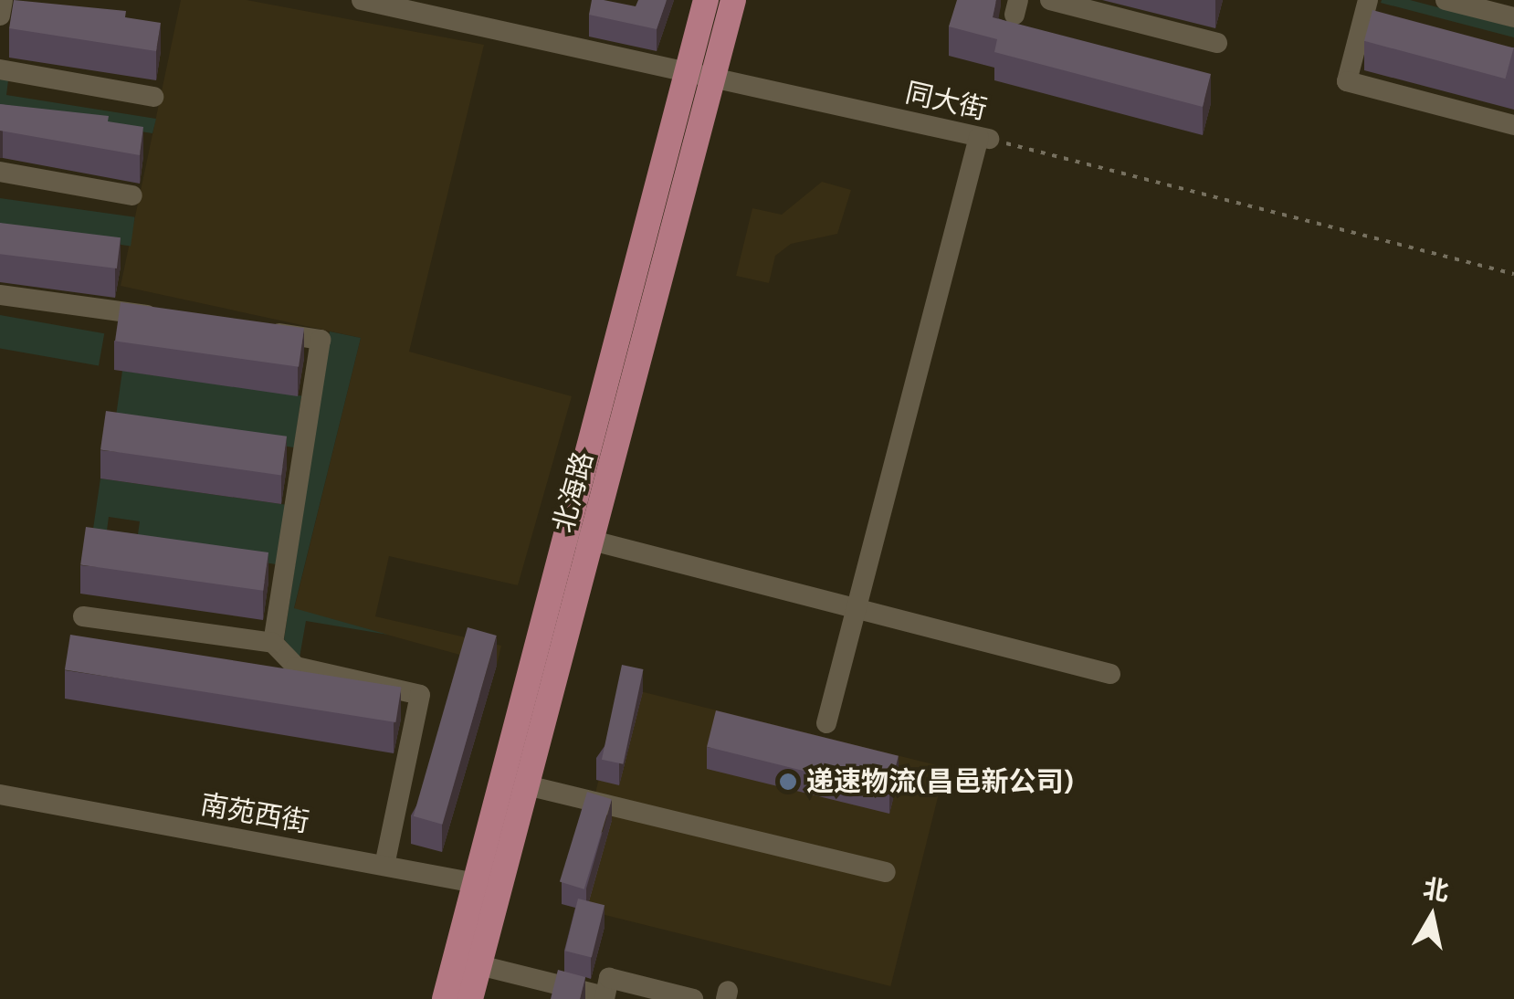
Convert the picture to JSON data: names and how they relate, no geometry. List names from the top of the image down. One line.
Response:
{"streets":{"main road":["北海路"],"street":["同大街","南苑西街"]},"crossings":[["同大街","北海路"],["北海路","南苑西街"]],"places":["递速物流(昌邑新公司)"],"north":"top"}
